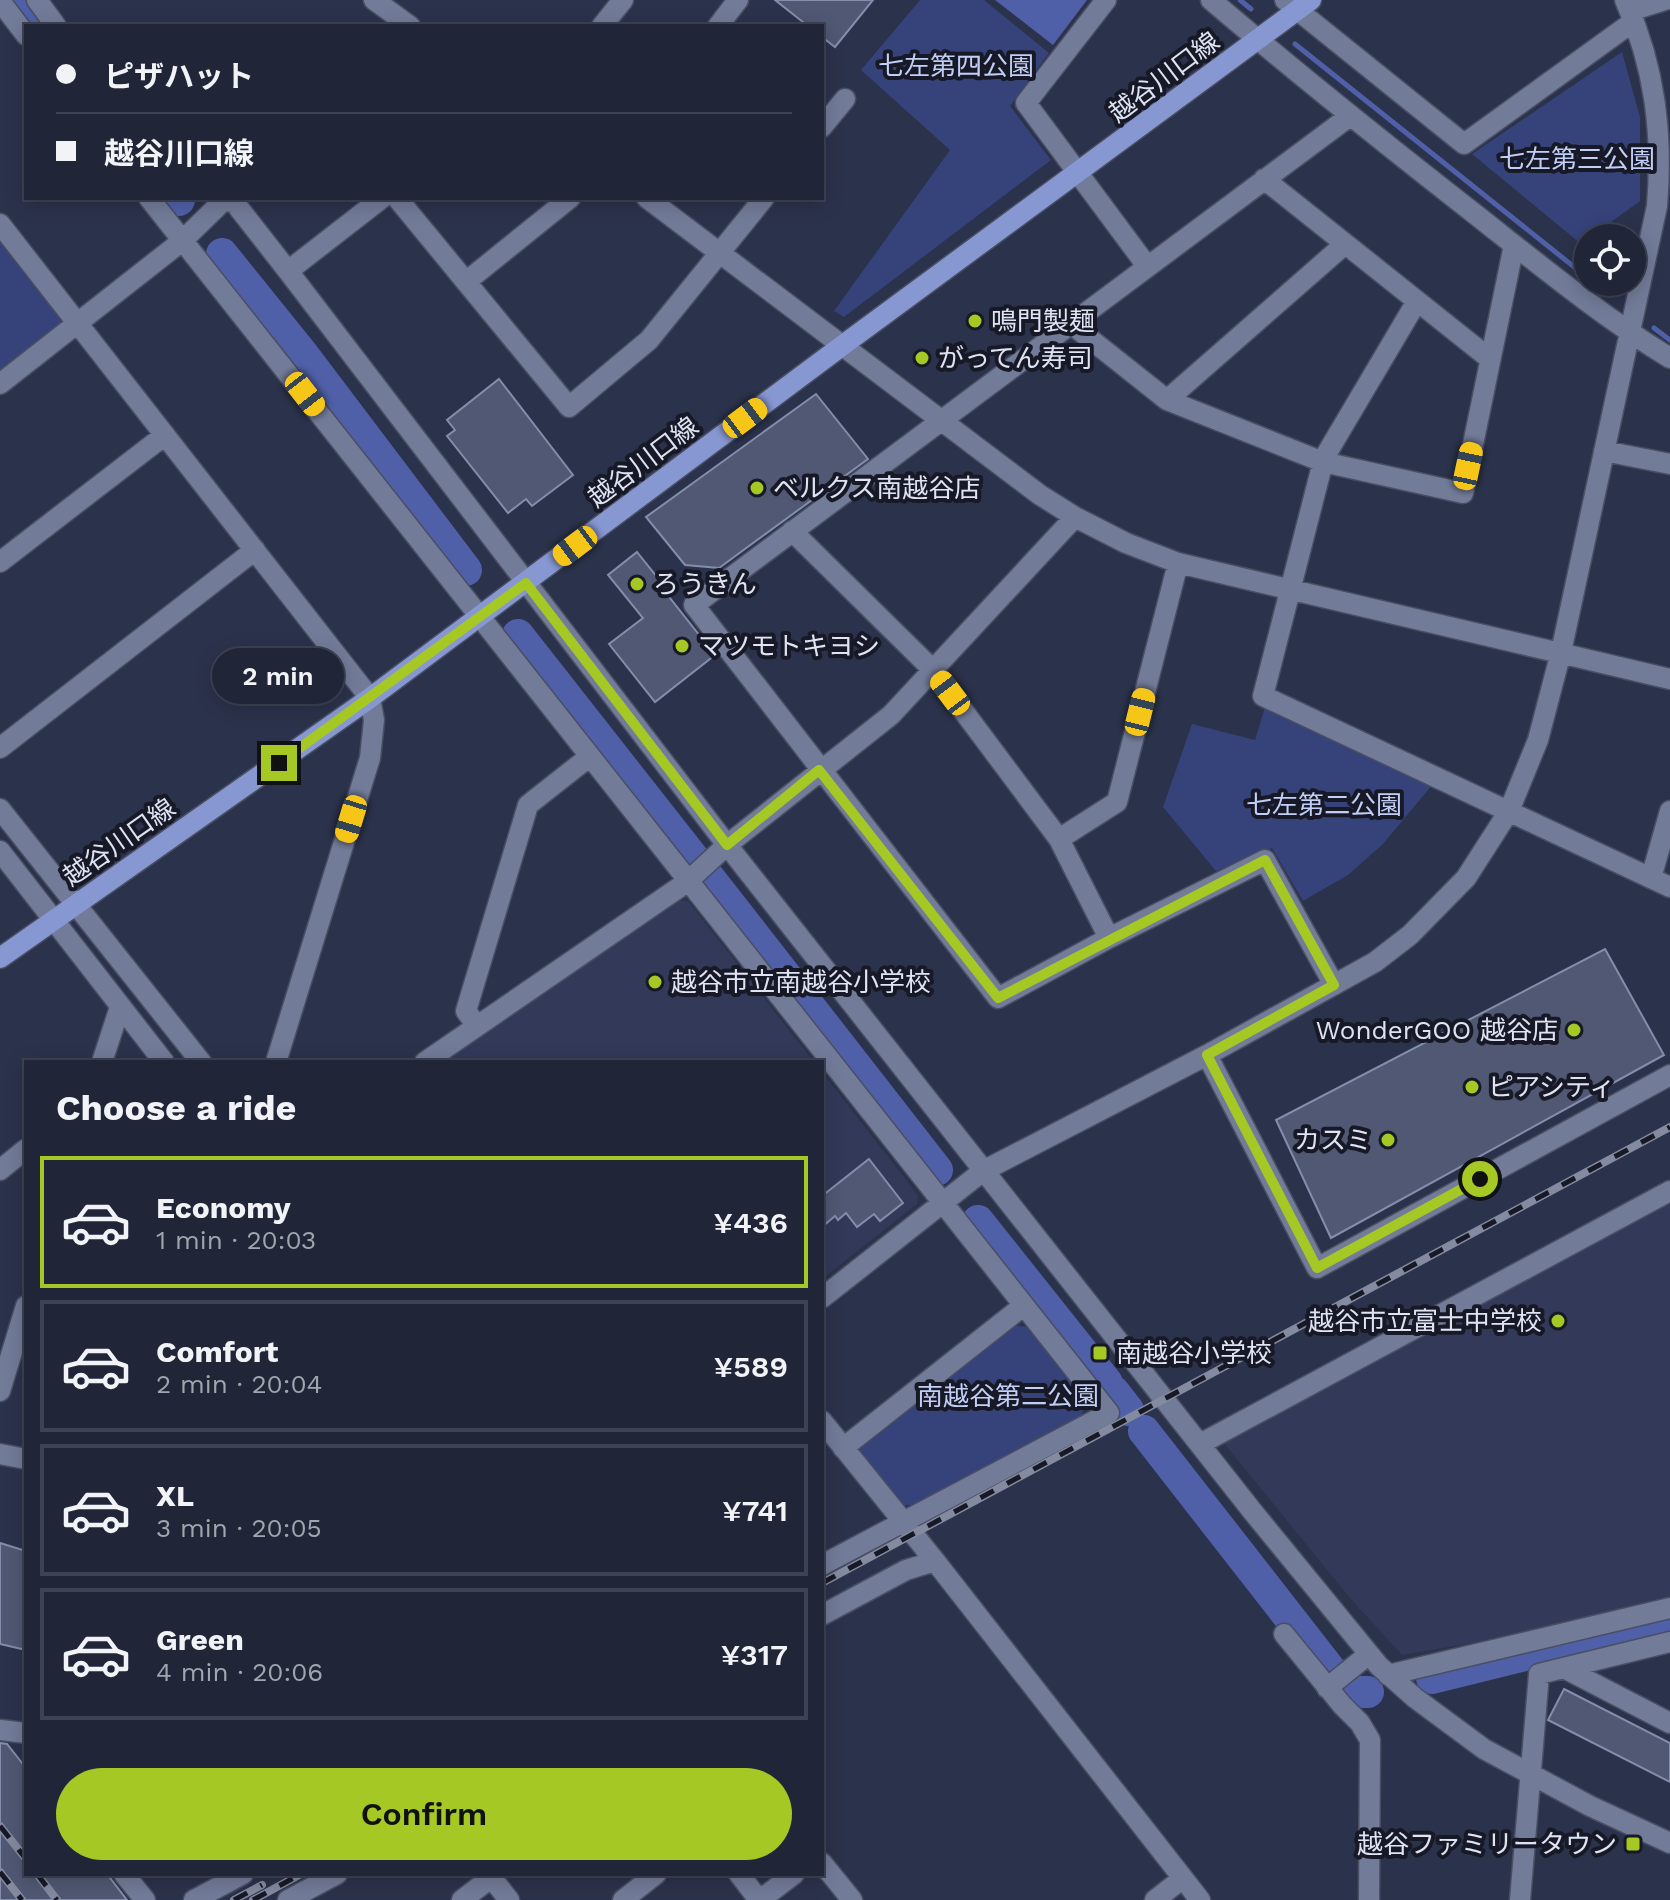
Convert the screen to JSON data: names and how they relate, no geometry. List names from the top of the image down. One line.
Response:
{"streets":{"main road":["越谷川口線"]},"parks":["七左第四公園","七左第三公園","七左第二公園","南越谷第二公園"],"places":{"other":["鳴門製麺","がってん寿司","ベルクス南越谷店","ろうきん","マツモトキヨシ","越谷市立南越谷小学校","WonderGOO 越谷店","ピアシティ","カスミ","越谷市立富士中学校"],"transit":["南越谷小学校","越谷ファミリータウン"]},"page":{"banner":["ピザハット","越谷川口線"],"bubble":"2 min","heading":"Choose a ride","list":[{"name":"Economy","note":"1 min · 20:03","value":"¥436"},{"name":"Comfort","note":"2 min · 20:04","value":"¥589"},{"name":"XL","note":"3 min · 20:05","value":"¥741"},{"name":"Green","note":"4 min · 20:06","value":"¥317"}],"buttons":"Confirm"}}
